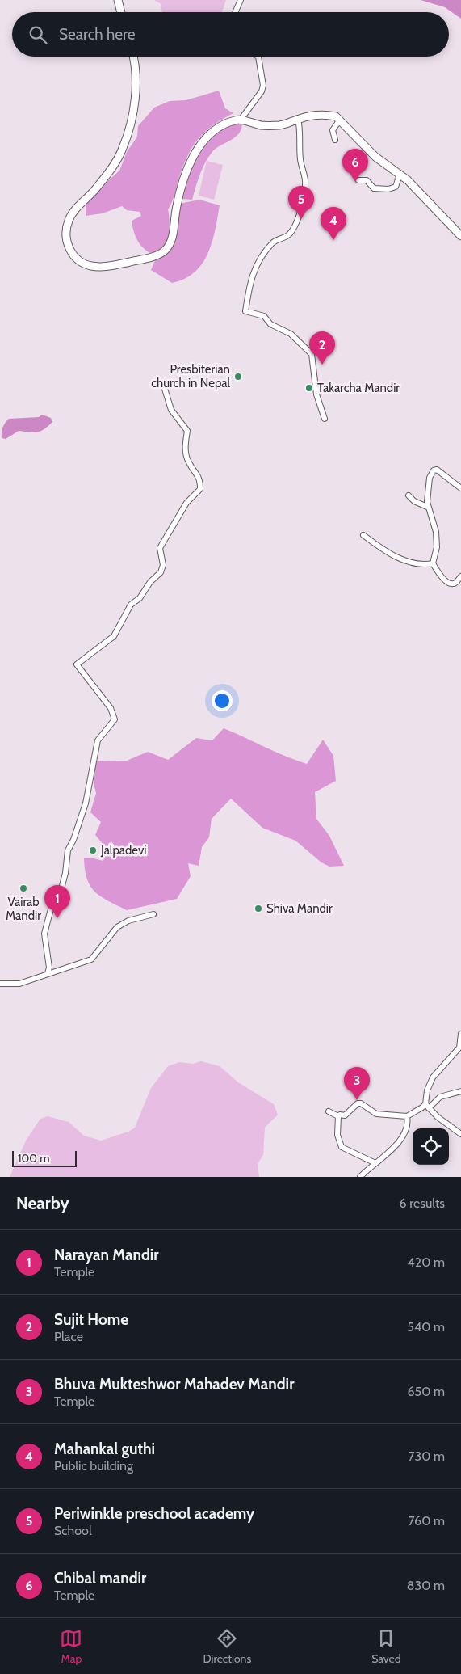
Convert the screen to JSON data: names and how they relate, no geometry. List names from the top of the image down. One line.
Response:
{"places":["Presbiterian church in Nepal","Takarcha Mandir","Jalpadevi","Vairab Mandir","Shiva Mandir"],"scale_bar":"100 m","page":{"search":"Search here","pins":["6","5","4","2","1","3"],"scale":"100 m","heading":["Nearby","6 results"],"list":[{"mark":"1","name":"Narayan Mandir","note":"Temple","value":"420 m"},{"mark":"2","name":"Sujit Home","note":"Place","value":"540 m"},{"mark":"3","name":"Bhuva Mukteshwor Mahadev Mandir","note":"Temple","value":"650 m"},{"mark":"4","name":"Mahankal guthi","note":"Public building","value":"730 m"},{"mark":"5","name":"Periwinkle preschool academy","note":"School","value":"760 m"},{"mark":"6","name":"Chibal mandir","note":"Temple","value":"830 m"}],"nav":["Map","Directions","Saved"]}}
